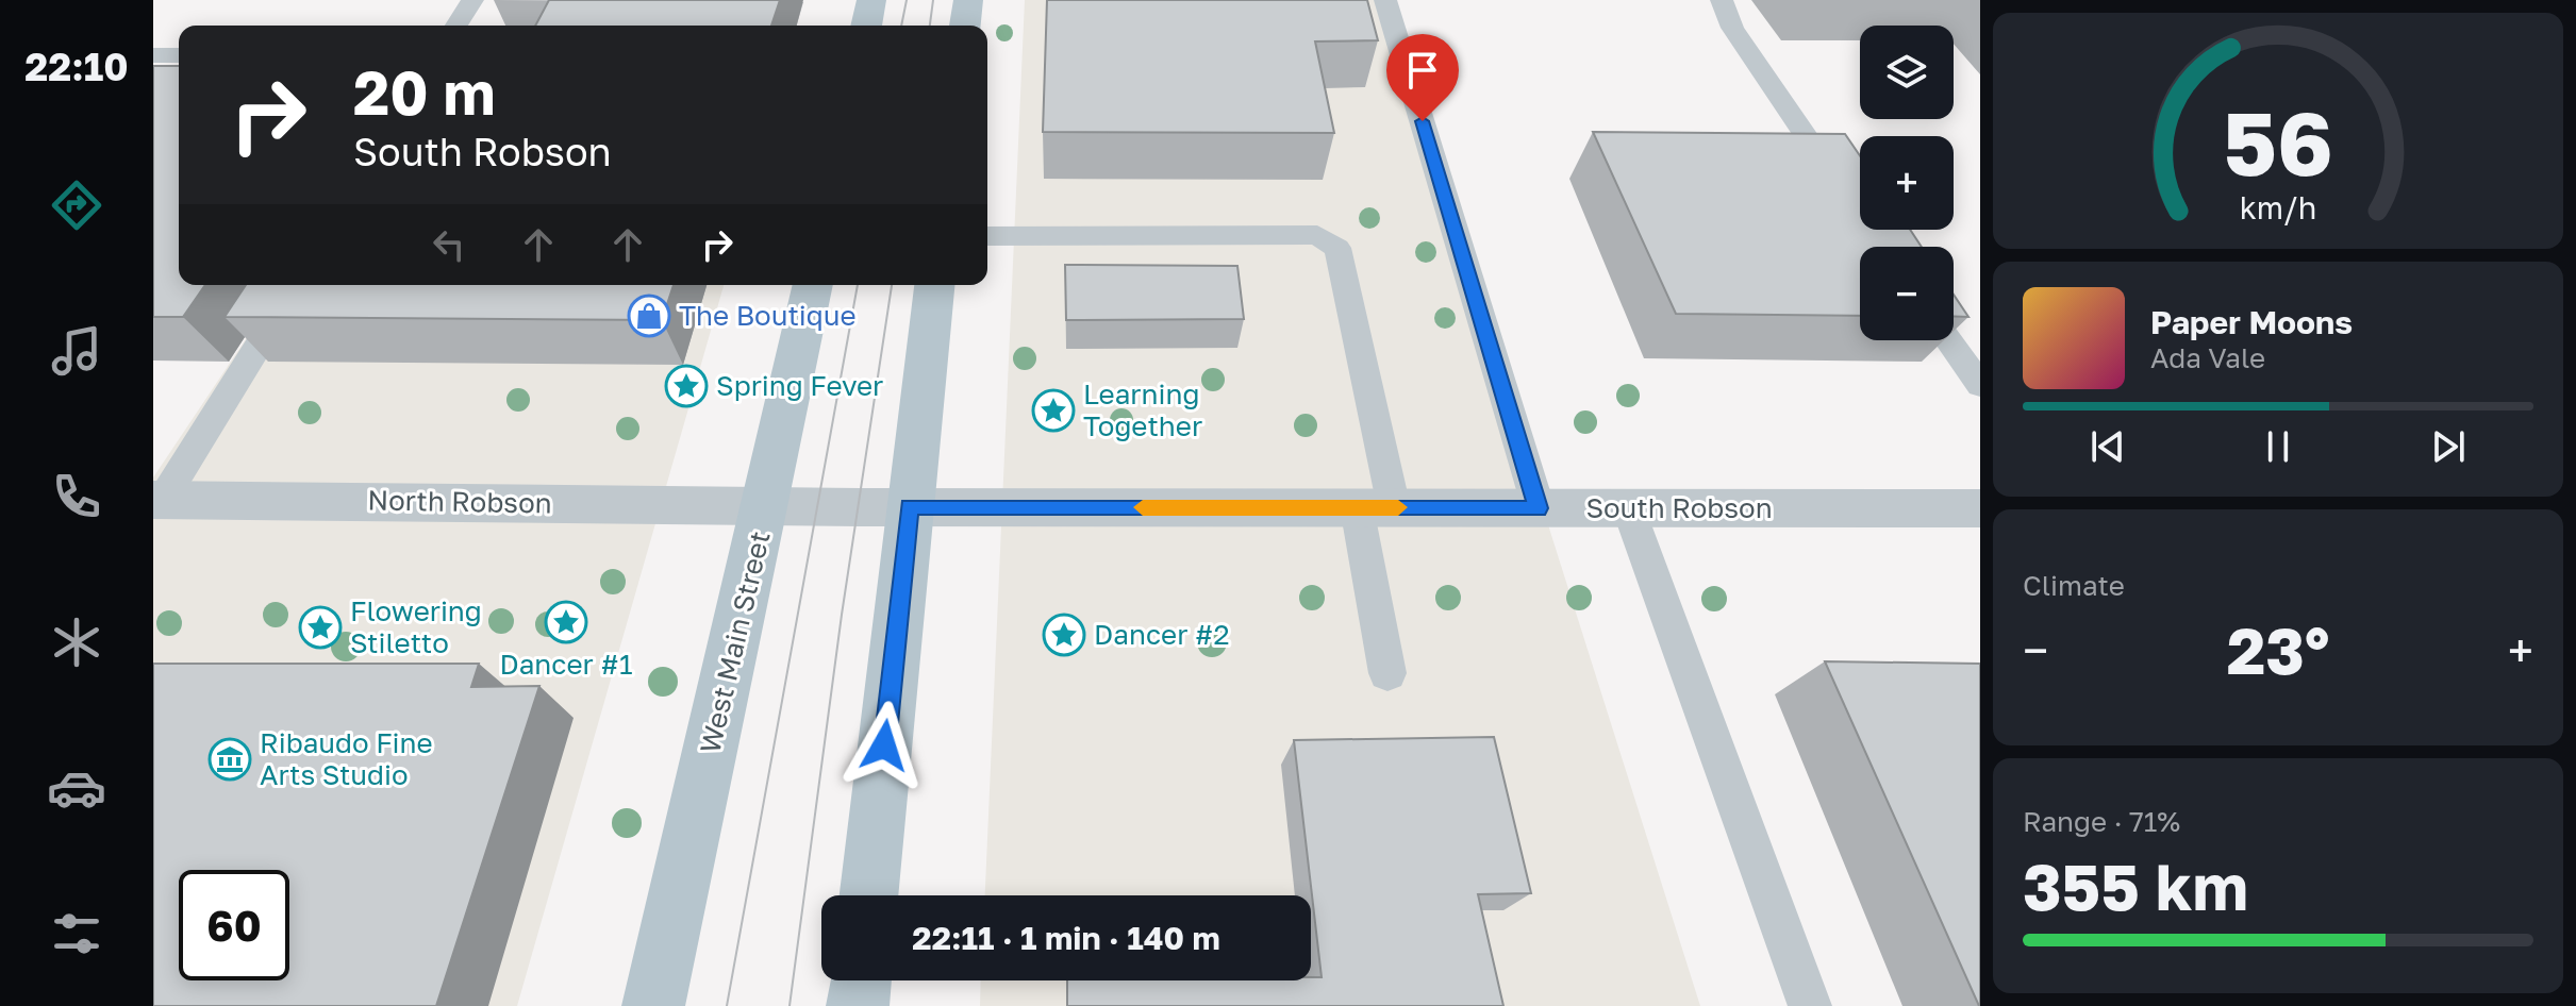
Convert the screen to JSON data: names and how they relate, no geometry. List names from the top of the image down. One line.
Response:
{"streets":{"main road":["West Main Street"],"street":["North Robson","South Robson"]},"crossings":[["North Robson","South Robson"],["North Robson","West Main Street"],["South Robson","West Main Street"]],"places":{"shop":["The Boutique"],"place":["Spring Fever","Learning Together","Dancer #1","Flowering Stiletto","Dancer #2"],"museum":["Ribaudo Fine Arts Studio"]},"page":{"tabs":"22:10","map_buttons":["+","−"],"turn":["20 m","South Robson"],"song":["Paper Moons","Ada Vale"],"tile":["Climate",["Range · 71%","355 km"]],"heat":["−","23°","+"],"limit":"60","trip":"22:11 · 1 min · 140 m","gauge":["56","km/h"]}}
